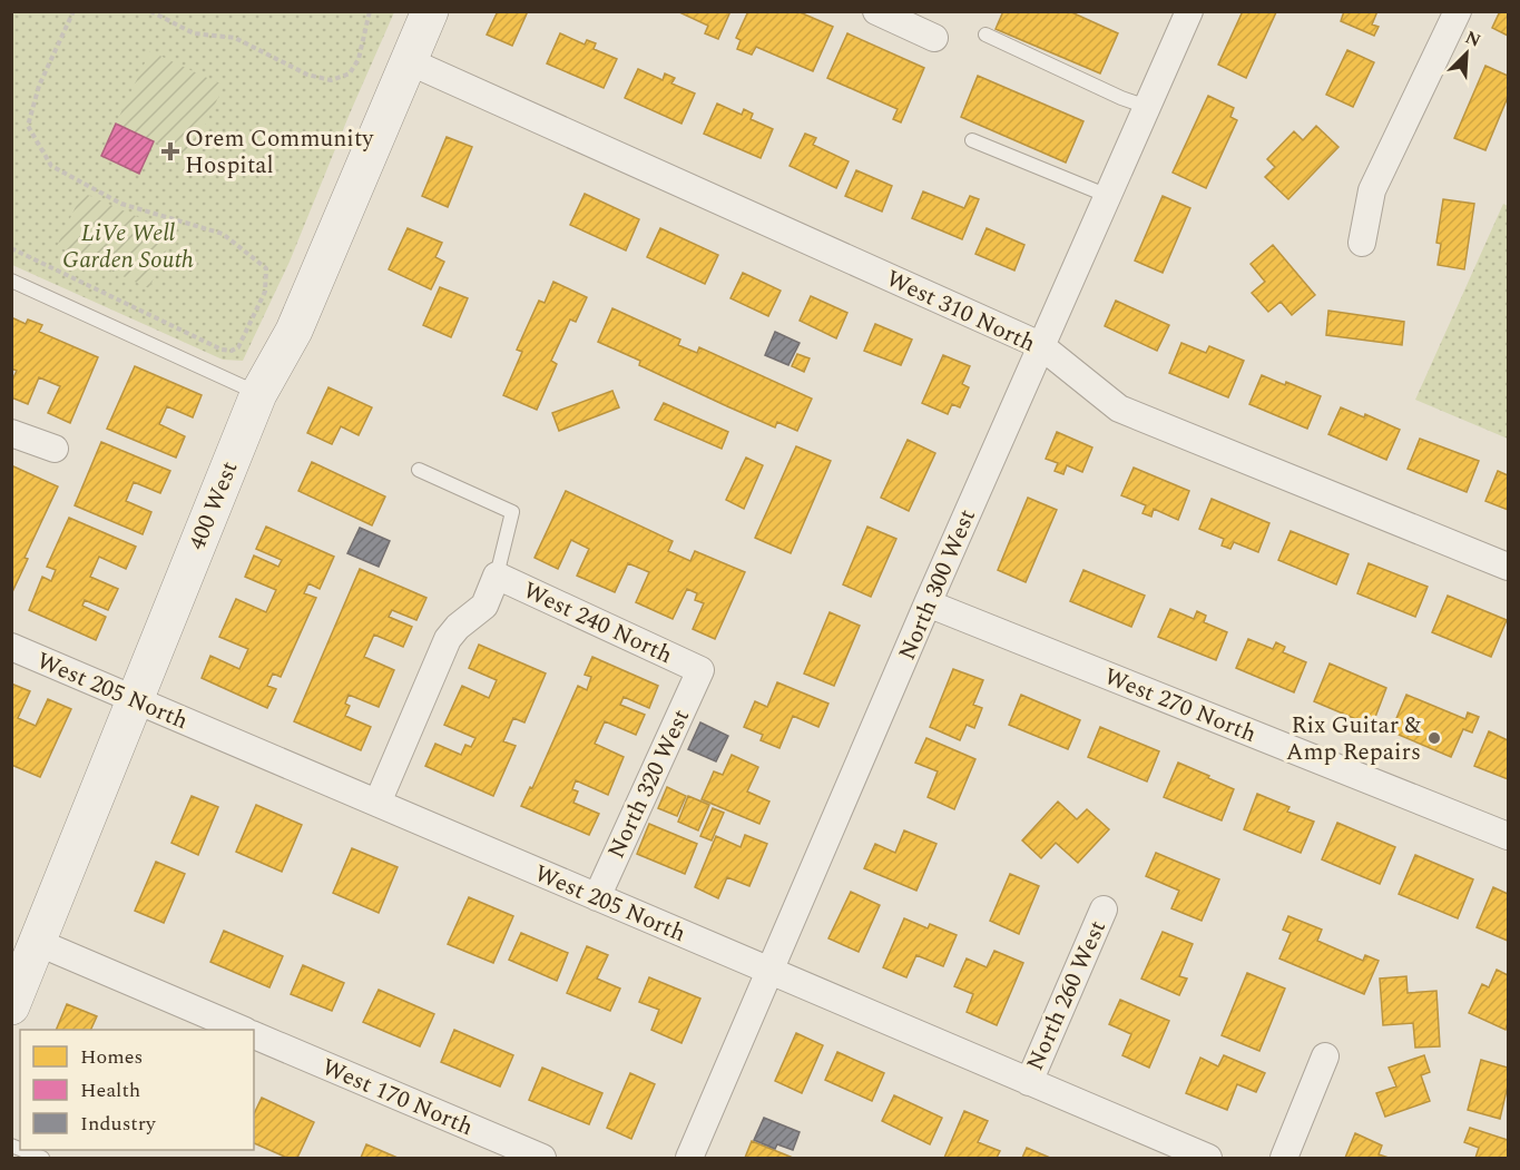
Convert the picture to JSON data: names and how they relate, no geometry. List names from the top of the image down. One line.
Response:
{"streets":{"main road":["400 West"],"street":["West 310 North","North 300 West","West 240 North","West 205 North","West 270 North","North 320 West","North 260 West","West 170 North"]},"crossings":[["West 310 North","400 West"],["West 310 North","North 300 West"],["400 West","West 205 North"],["North 300 West","West 205 North"],["North 300 West","West 270 North"],["West 240 North","North 320 West"],["West 205 North","North 320 West"],["West 205 North","North 260 West"]],"parks":["LiVe Well Garden South"],"places":{"health":["Orem Community Hospital"],"other":["Rix Guitar & Amp Repairs"]},"legend":["Homes","Health","Industry"],"north":"top right"}
